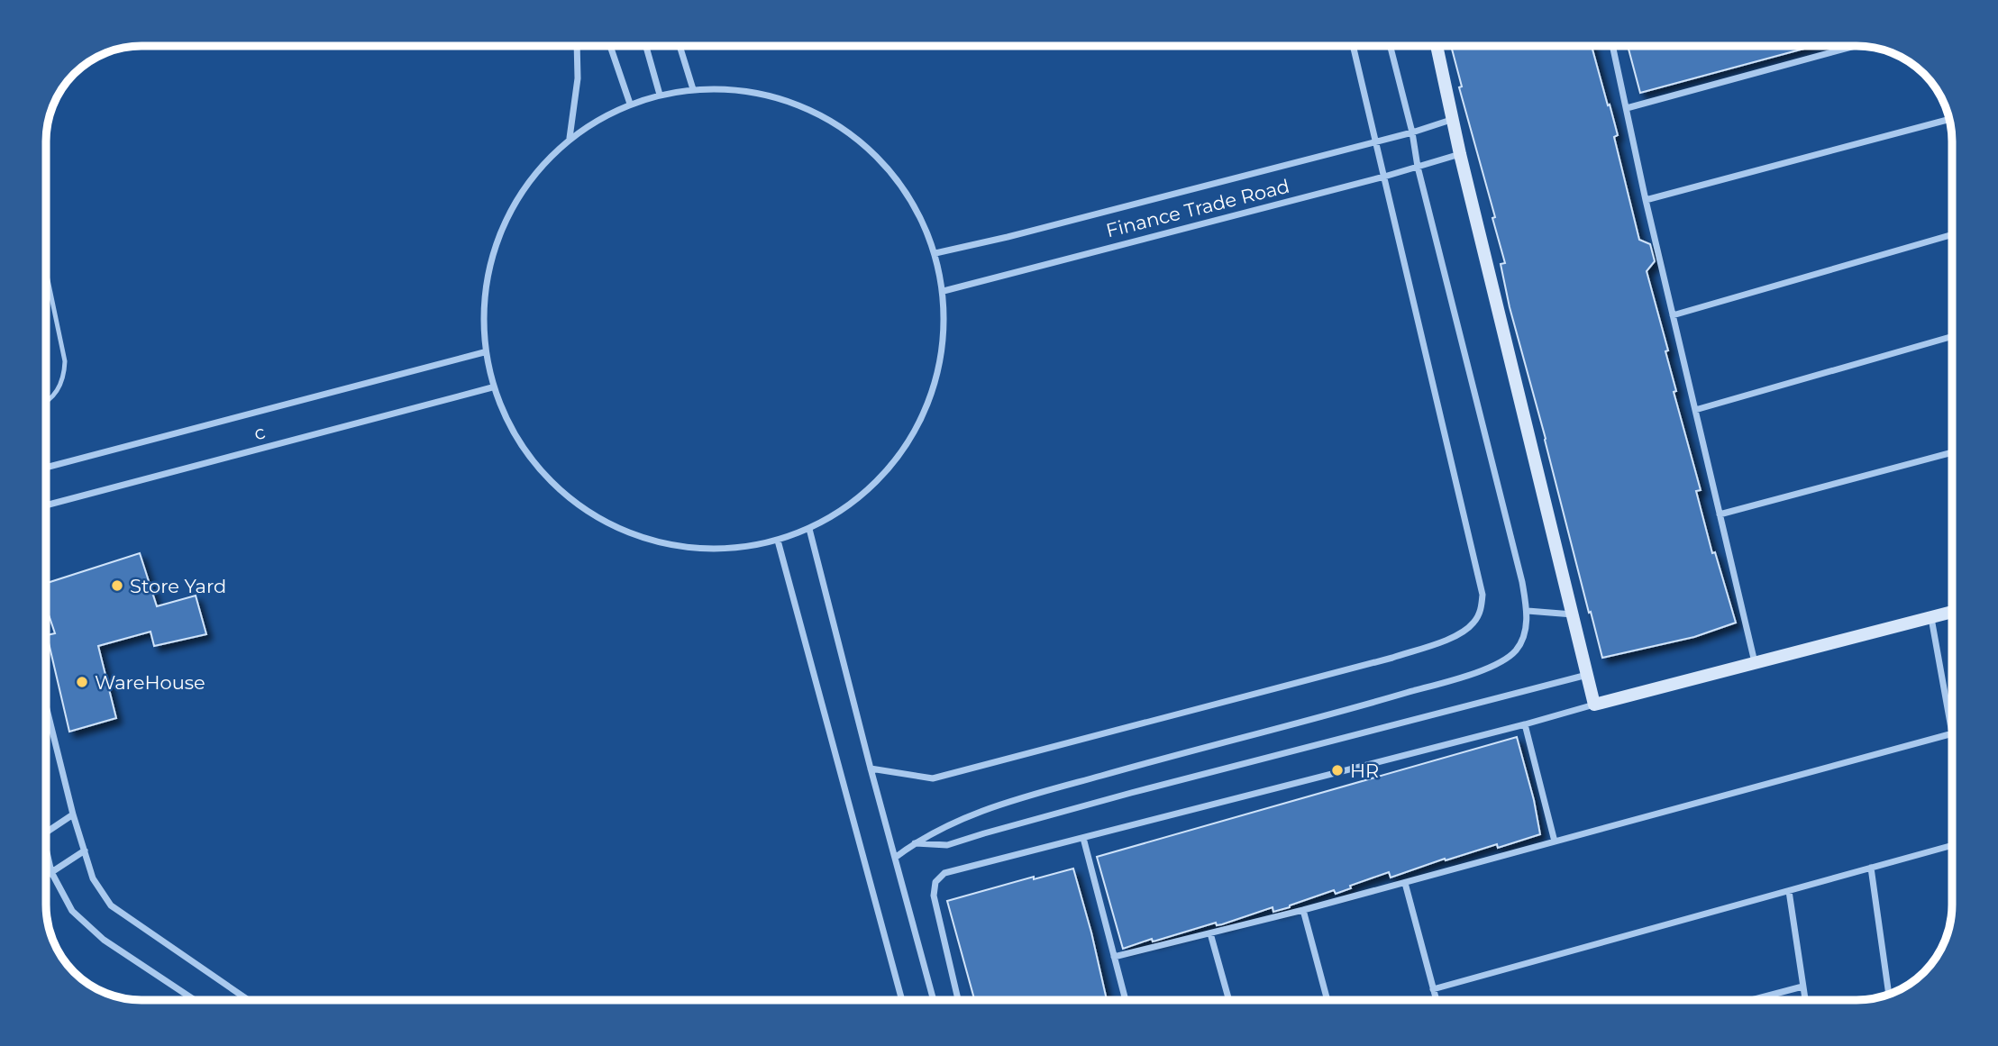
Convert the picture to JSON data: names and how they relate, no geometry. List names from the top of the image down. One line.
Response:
{"streets":{"street":["Finance Trade Road","c"]},"places":["Store Yard","WareHouse","HR"]}
